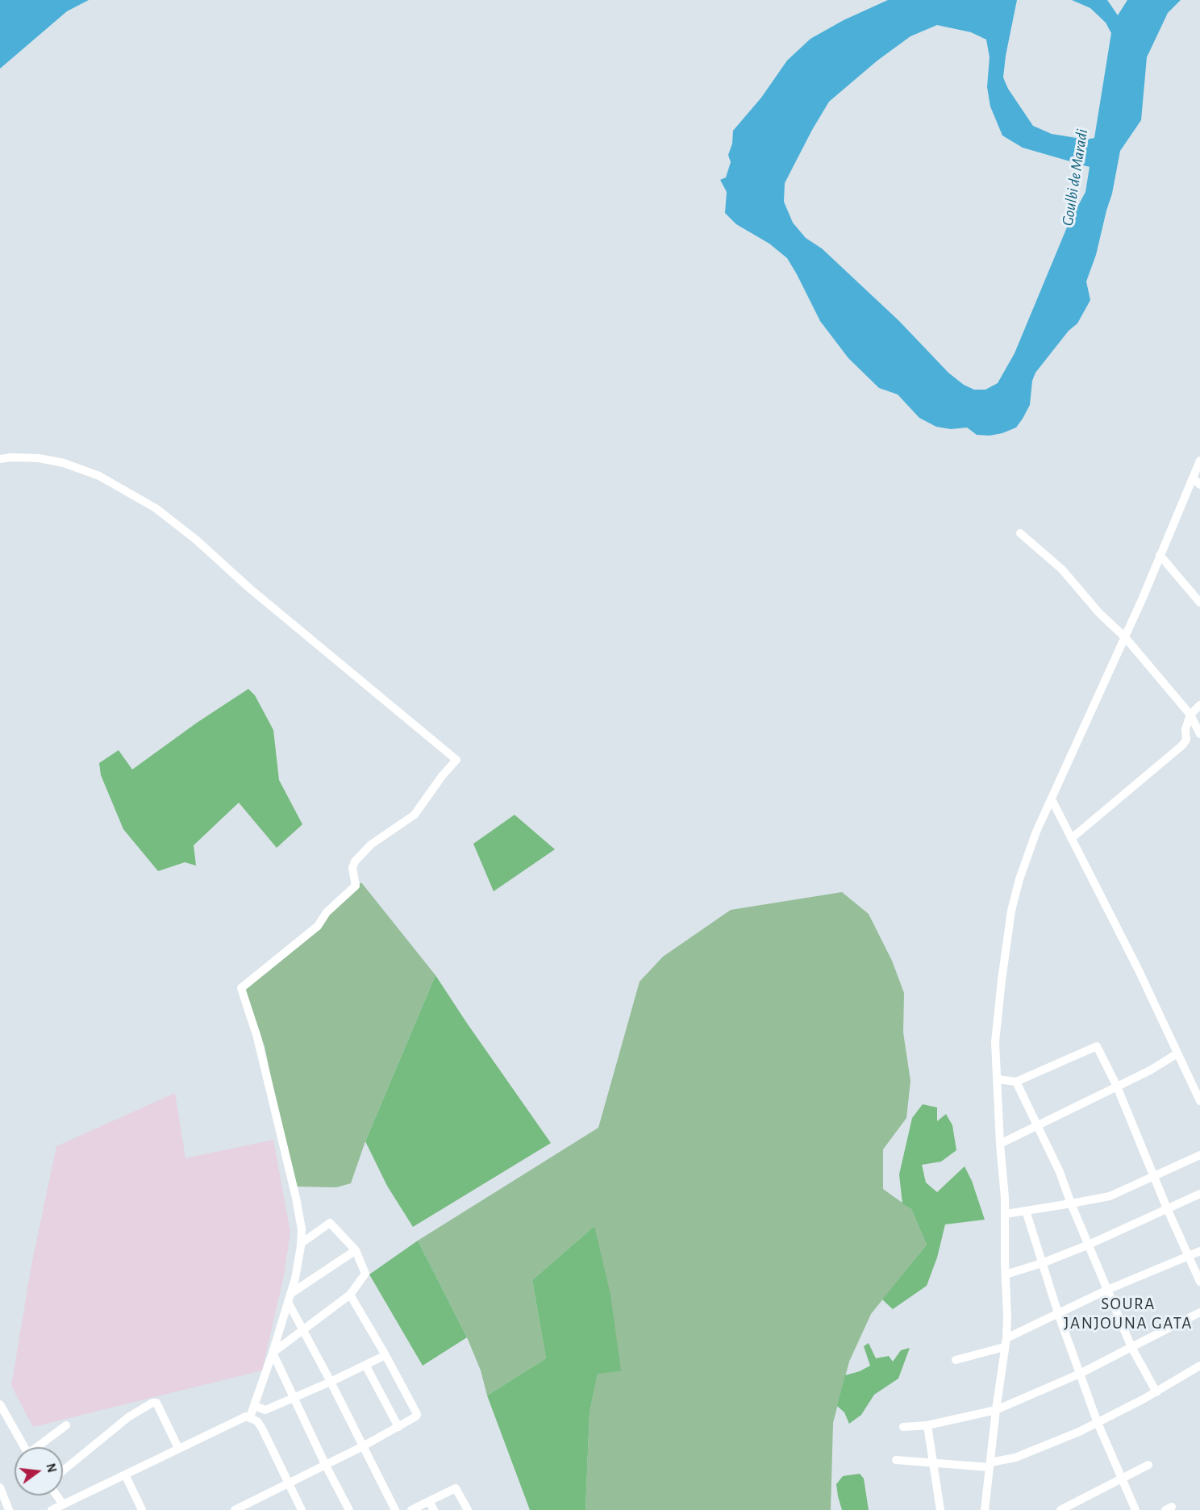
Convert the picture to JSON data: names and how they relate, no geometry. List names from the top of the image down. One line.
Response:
{"districts":["SOURA JANJOUNA GATA"],"water":["Goulbi de Maradi"],"north":"right"}
